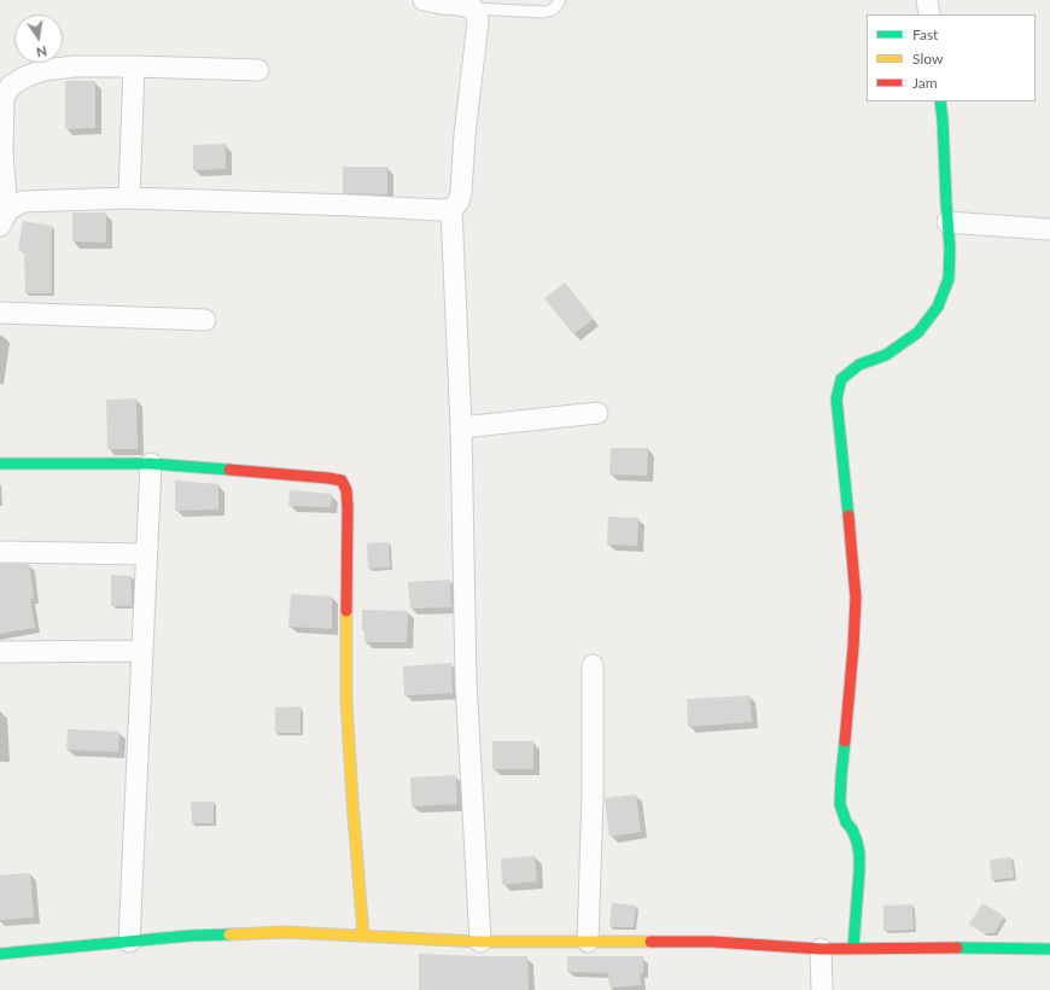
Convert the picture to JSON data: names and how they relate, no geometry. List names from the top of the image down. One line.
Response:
{"legend":["Fast","Slow","Jam"],"north":"bottom"}
